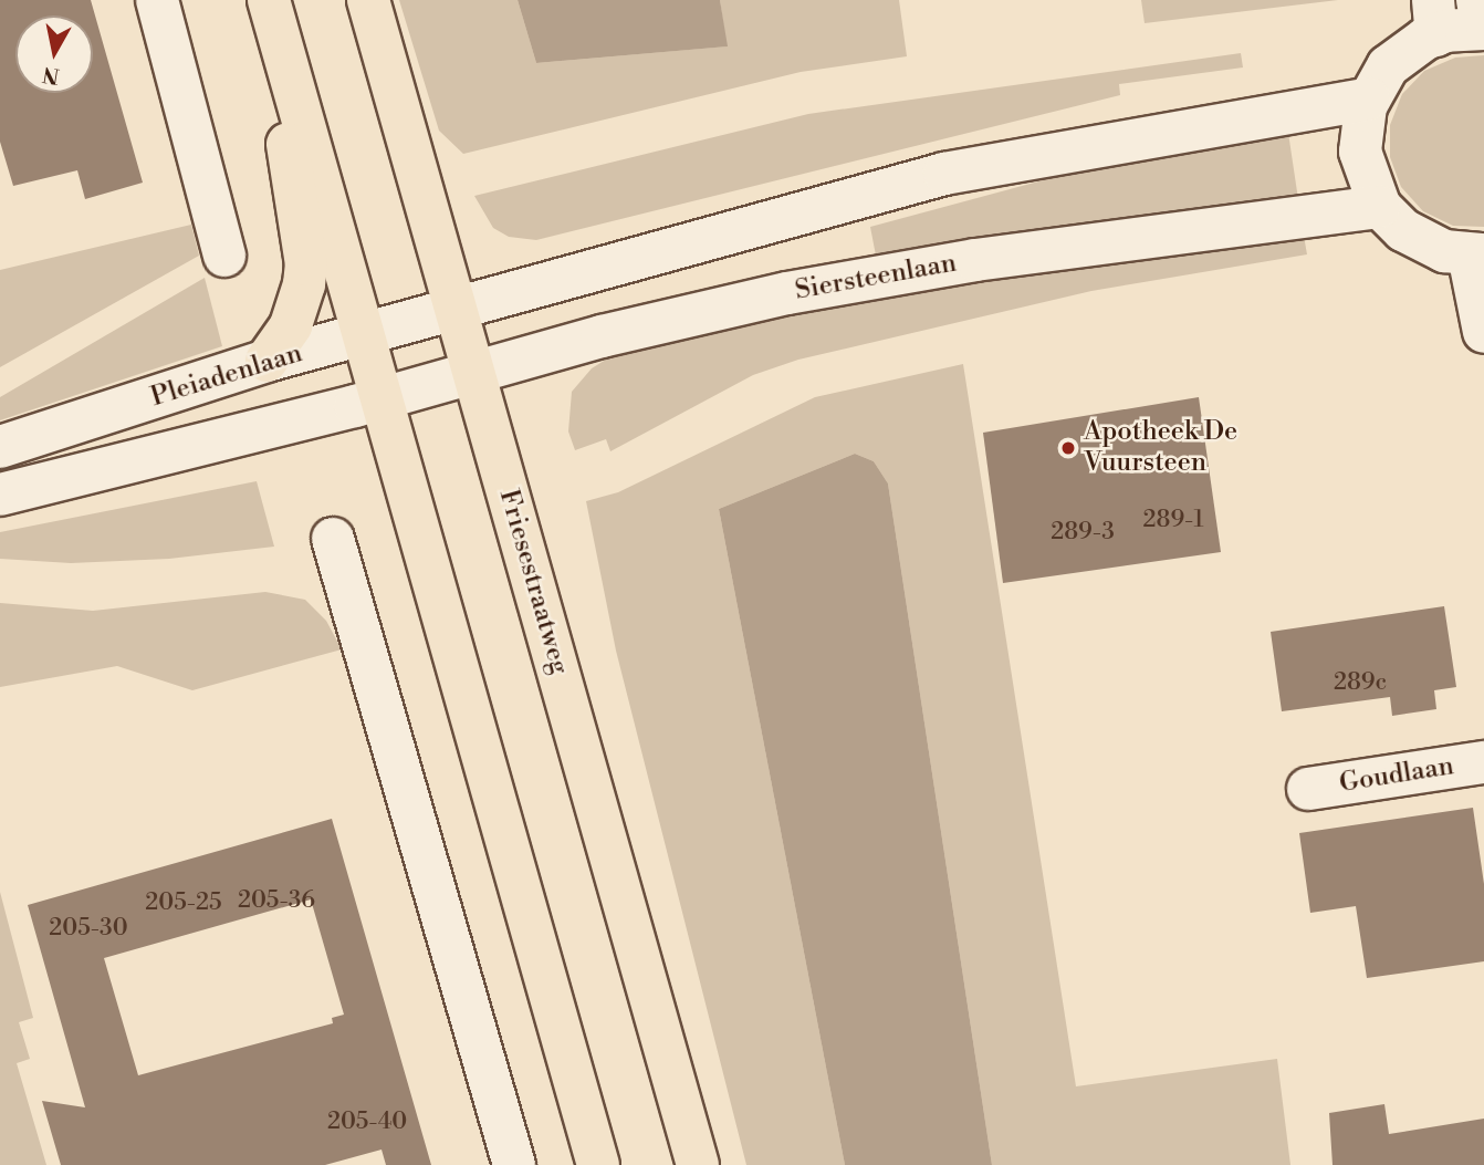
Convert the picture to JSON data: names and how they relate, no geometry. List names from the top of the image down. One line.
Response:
{"streets":{"highway":["Friesestraatweg"],"main road":["Siersteenlaan","Pleiadenlaan","Goudlaan"]},"crossings":[["Siersteenlaan","Pleiadenlaan"],["Siersteenlaan","Friesestraatweg"],["Pleiadenlaan","Friesestraatweg"]],"places":["Apotheek De Vuursteen"],"house_numbers":["289-1","289-3","289c","205-36","205-25","205-30","205-40"],"north":"bottom"}
